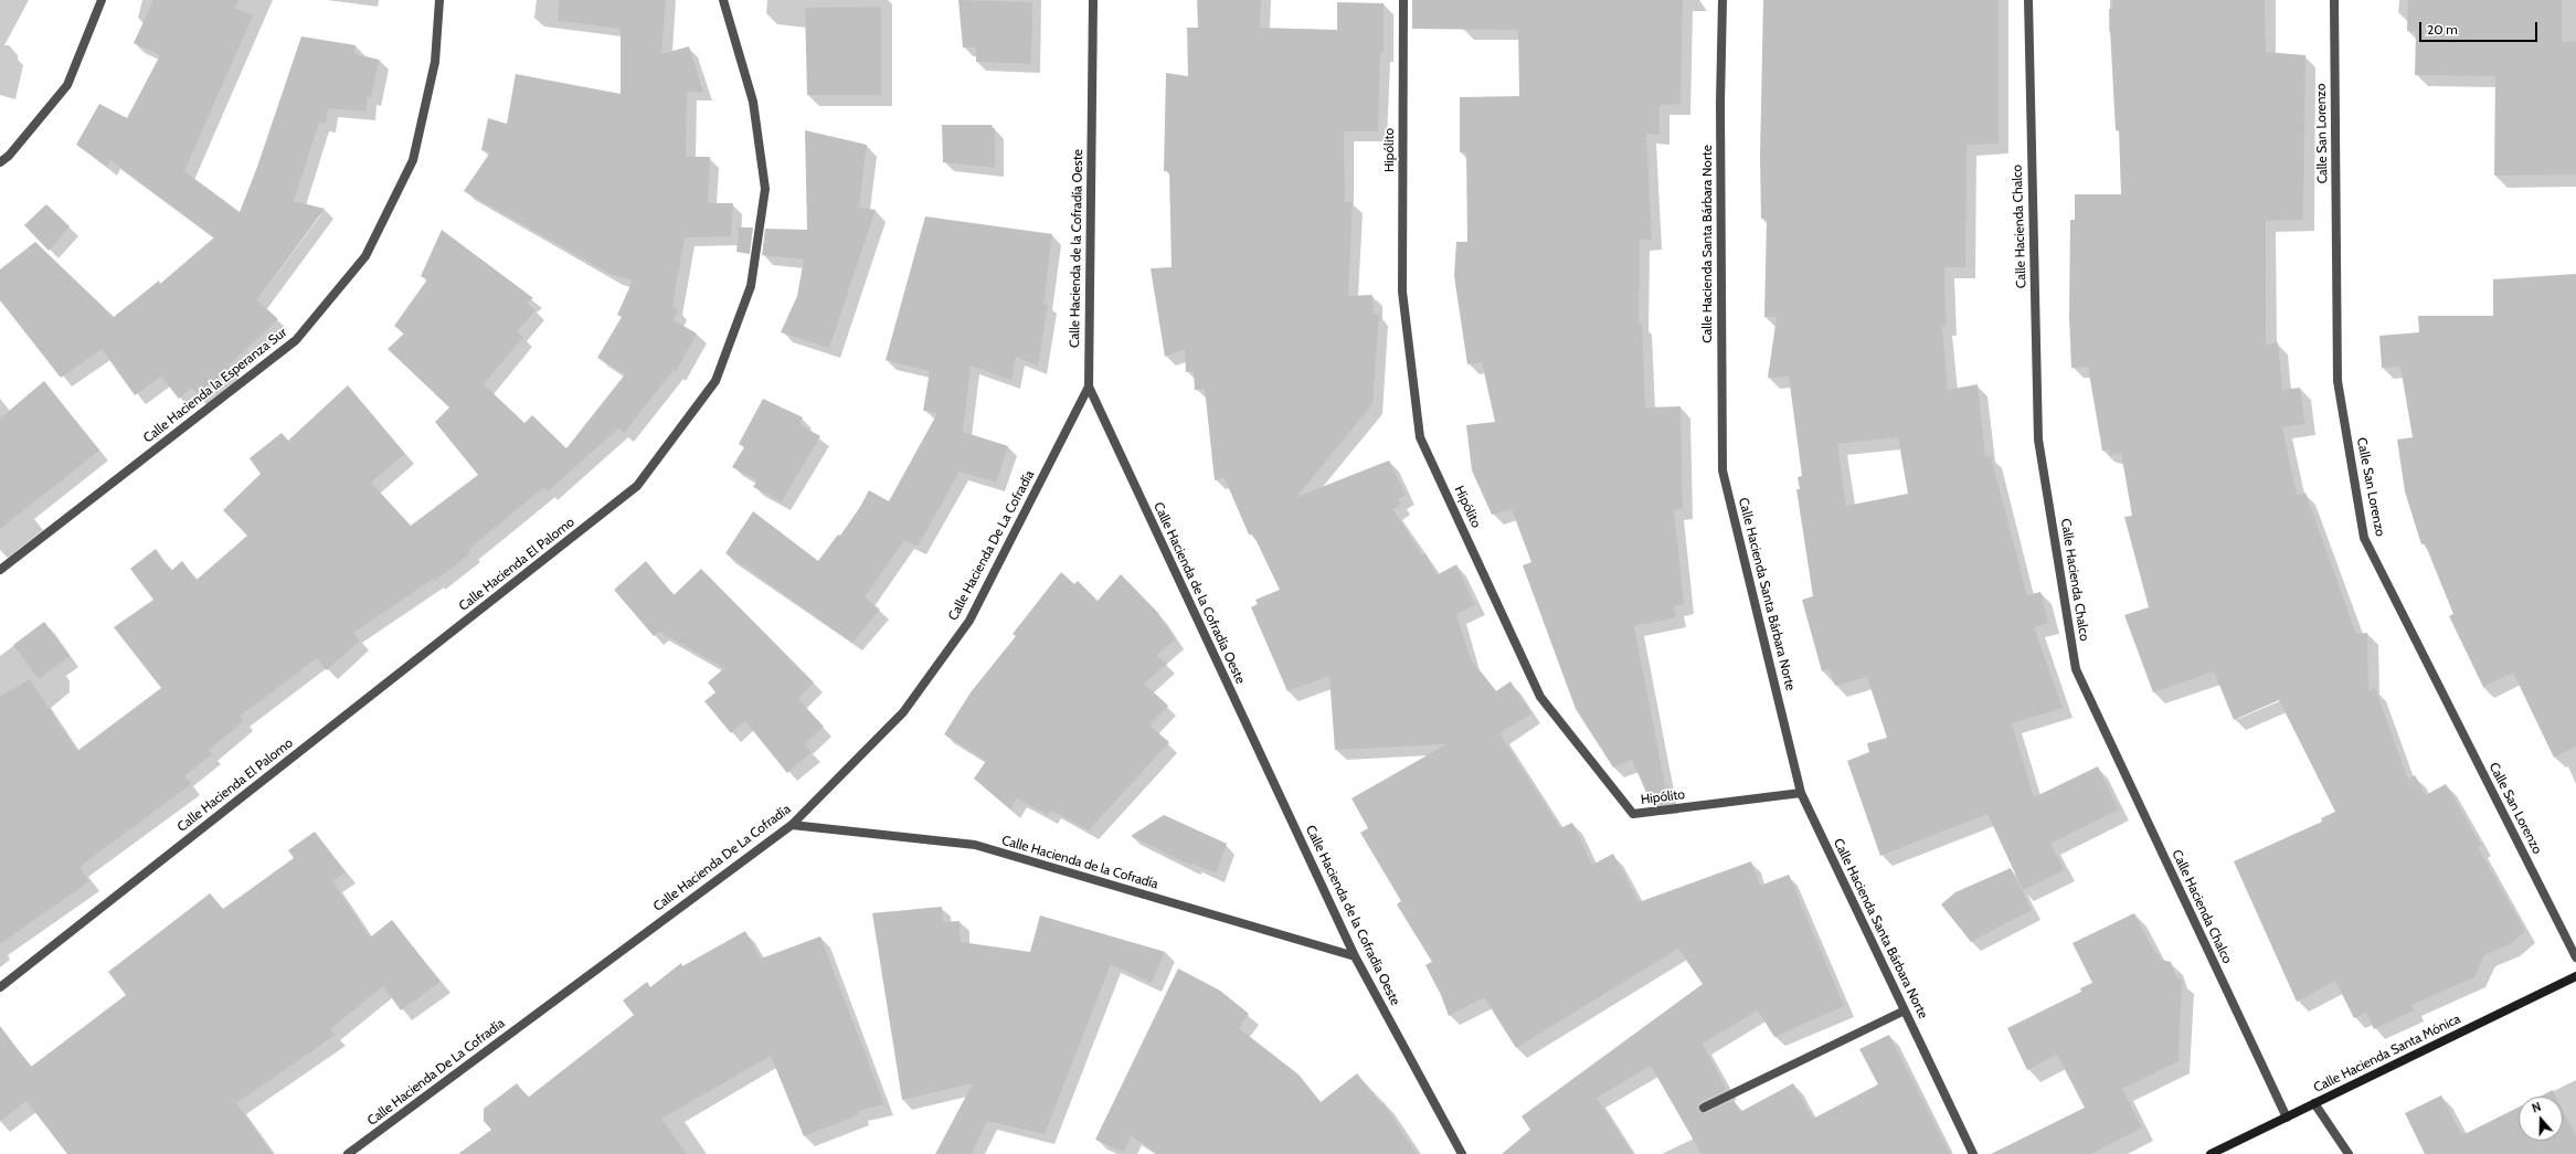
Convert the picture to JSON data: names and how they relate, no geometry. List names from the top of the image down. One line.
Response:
{"streets":{"street":["Calle San Lorenzo","Hipólito","Calle Hacienda Chalco","Calle Hacienda Santa Bárbara Norte","Calle Hacienda de la Cofradía Oeste","Calle Hacienda la Esperanza Sur","Calle Hacienda De La Cofradía","Calle Hacienda El Palomo","Calle Hacienda de la Cofradía","Calle Hacienda Santa Mónica"]},"crossings":[["Hipólito","Calle Hacienda Santa Bárbara Norte"],["Calle Hacienda Chalco","Calle Hacienda Santa Mónica"],["Calle Hacienda de la Cofradía Oeste","Calle Hacienda De La Cofradía"],["Calle Hacienda de la Cofradía Oeste","Calle Hacienda de la Cofradía"],["Calle Hacienda De La Cofradía","Calle Hacienda de la Cofradía"]],"scale_bar":"20 m","north":"top"}
